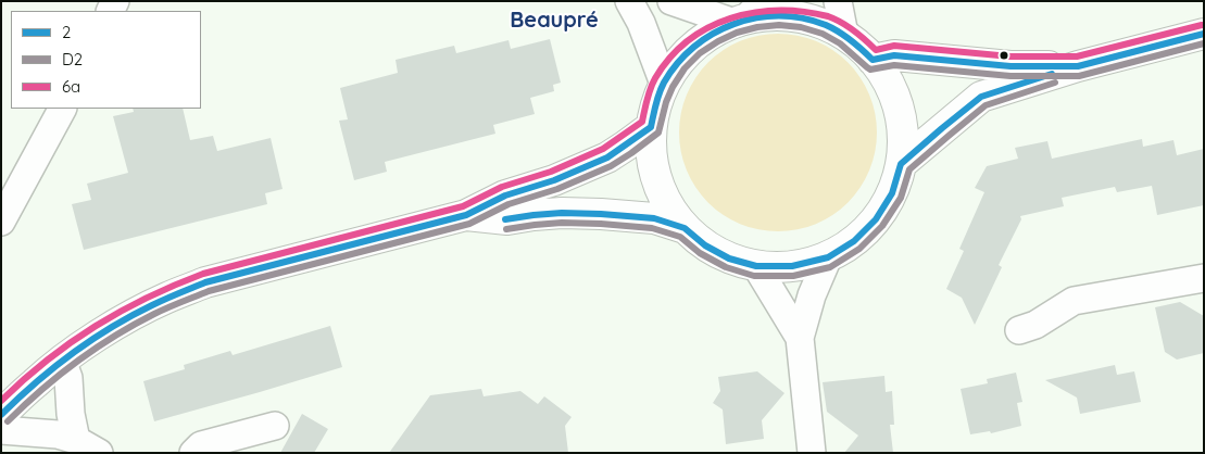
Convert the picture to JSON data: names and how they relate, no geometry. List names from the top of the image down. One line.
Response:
{"districts":["Beaupré"],"lines":["transit line 6a","transit line 2","transit line D2"],"legend":["2","D2","6a"]}
